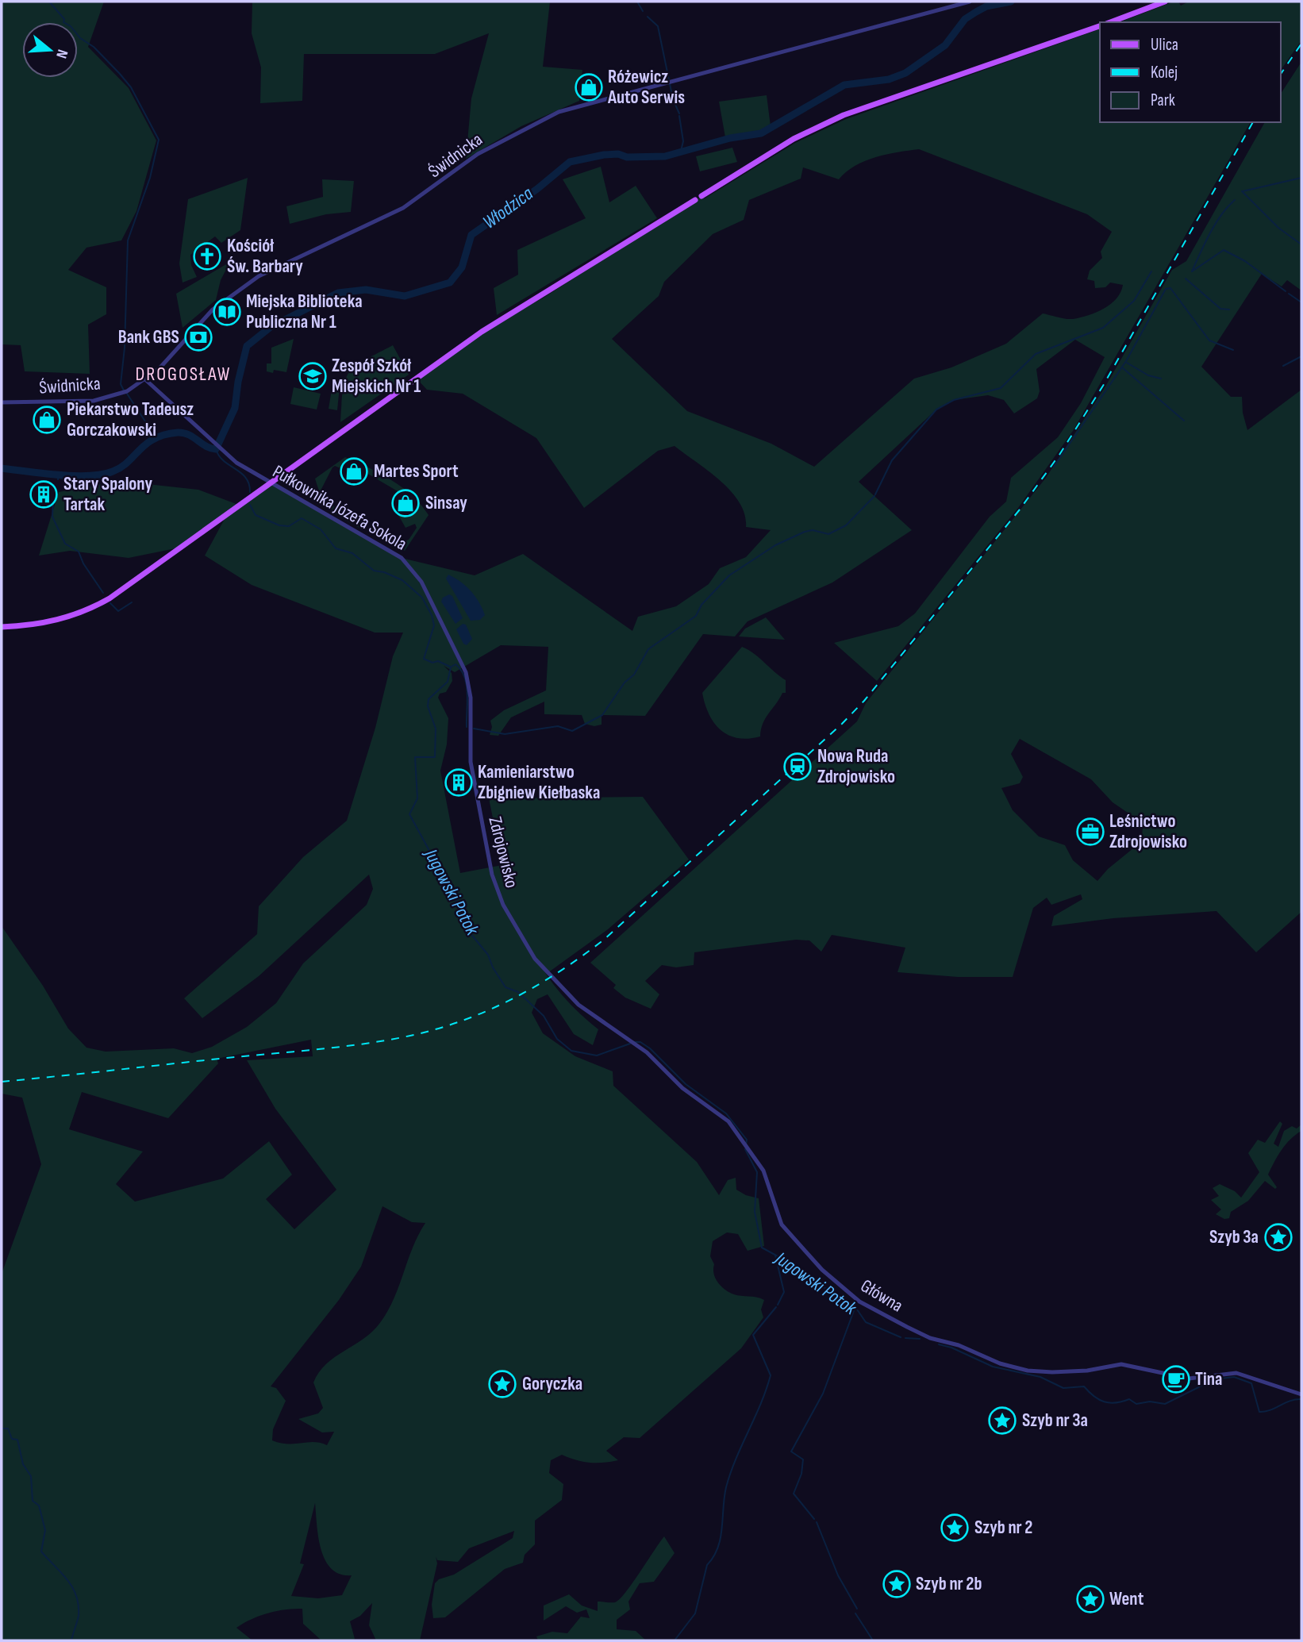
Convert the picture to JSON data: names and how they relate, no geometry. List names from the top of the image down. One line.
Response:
{"streets":{"street":["Świdnicka","Pułkownika Józefa Sokola","Zdrojowisko","Główna"]},"crossings":[["Świdnicka","Pułkownika Józefa Sokola"],["Pułkownika Józefa Sokola","Zdrojowisko"],["Zdrojowisko","Główna"]],"districts":["DROGOSŁAW"],"water":["Włodzica","Jugowski Potok"],"places":{"shop":["Różewicz Auto Serwis","Piekarstwo Tadeusz Gorczakowski","Martes Sport","Sinsay"],"church":["Kościół Św. Barbary"],"library":["Miejska Biblioteka Publiczna Nr 1"],"bank":["Bank GBS"],"school or university":["Zespół Szkół Miejskich Nr 1"],"building":["Stary Spalony Tartak","Kamieniarstwo Zbigniew Kiełbaska"],"station":["Nowa Ruda Zdrojowisko"],"office":["Leśnictwo Zdrojowisko"],"place":["Szyb 3a","Goryczka","Szyb nr 3a","Szyb nr 2","Szyb nr 2b","Went"],"cafe":["Tina"]},"legend":["Ulica","Kolej","Park"],"north":"right"}
